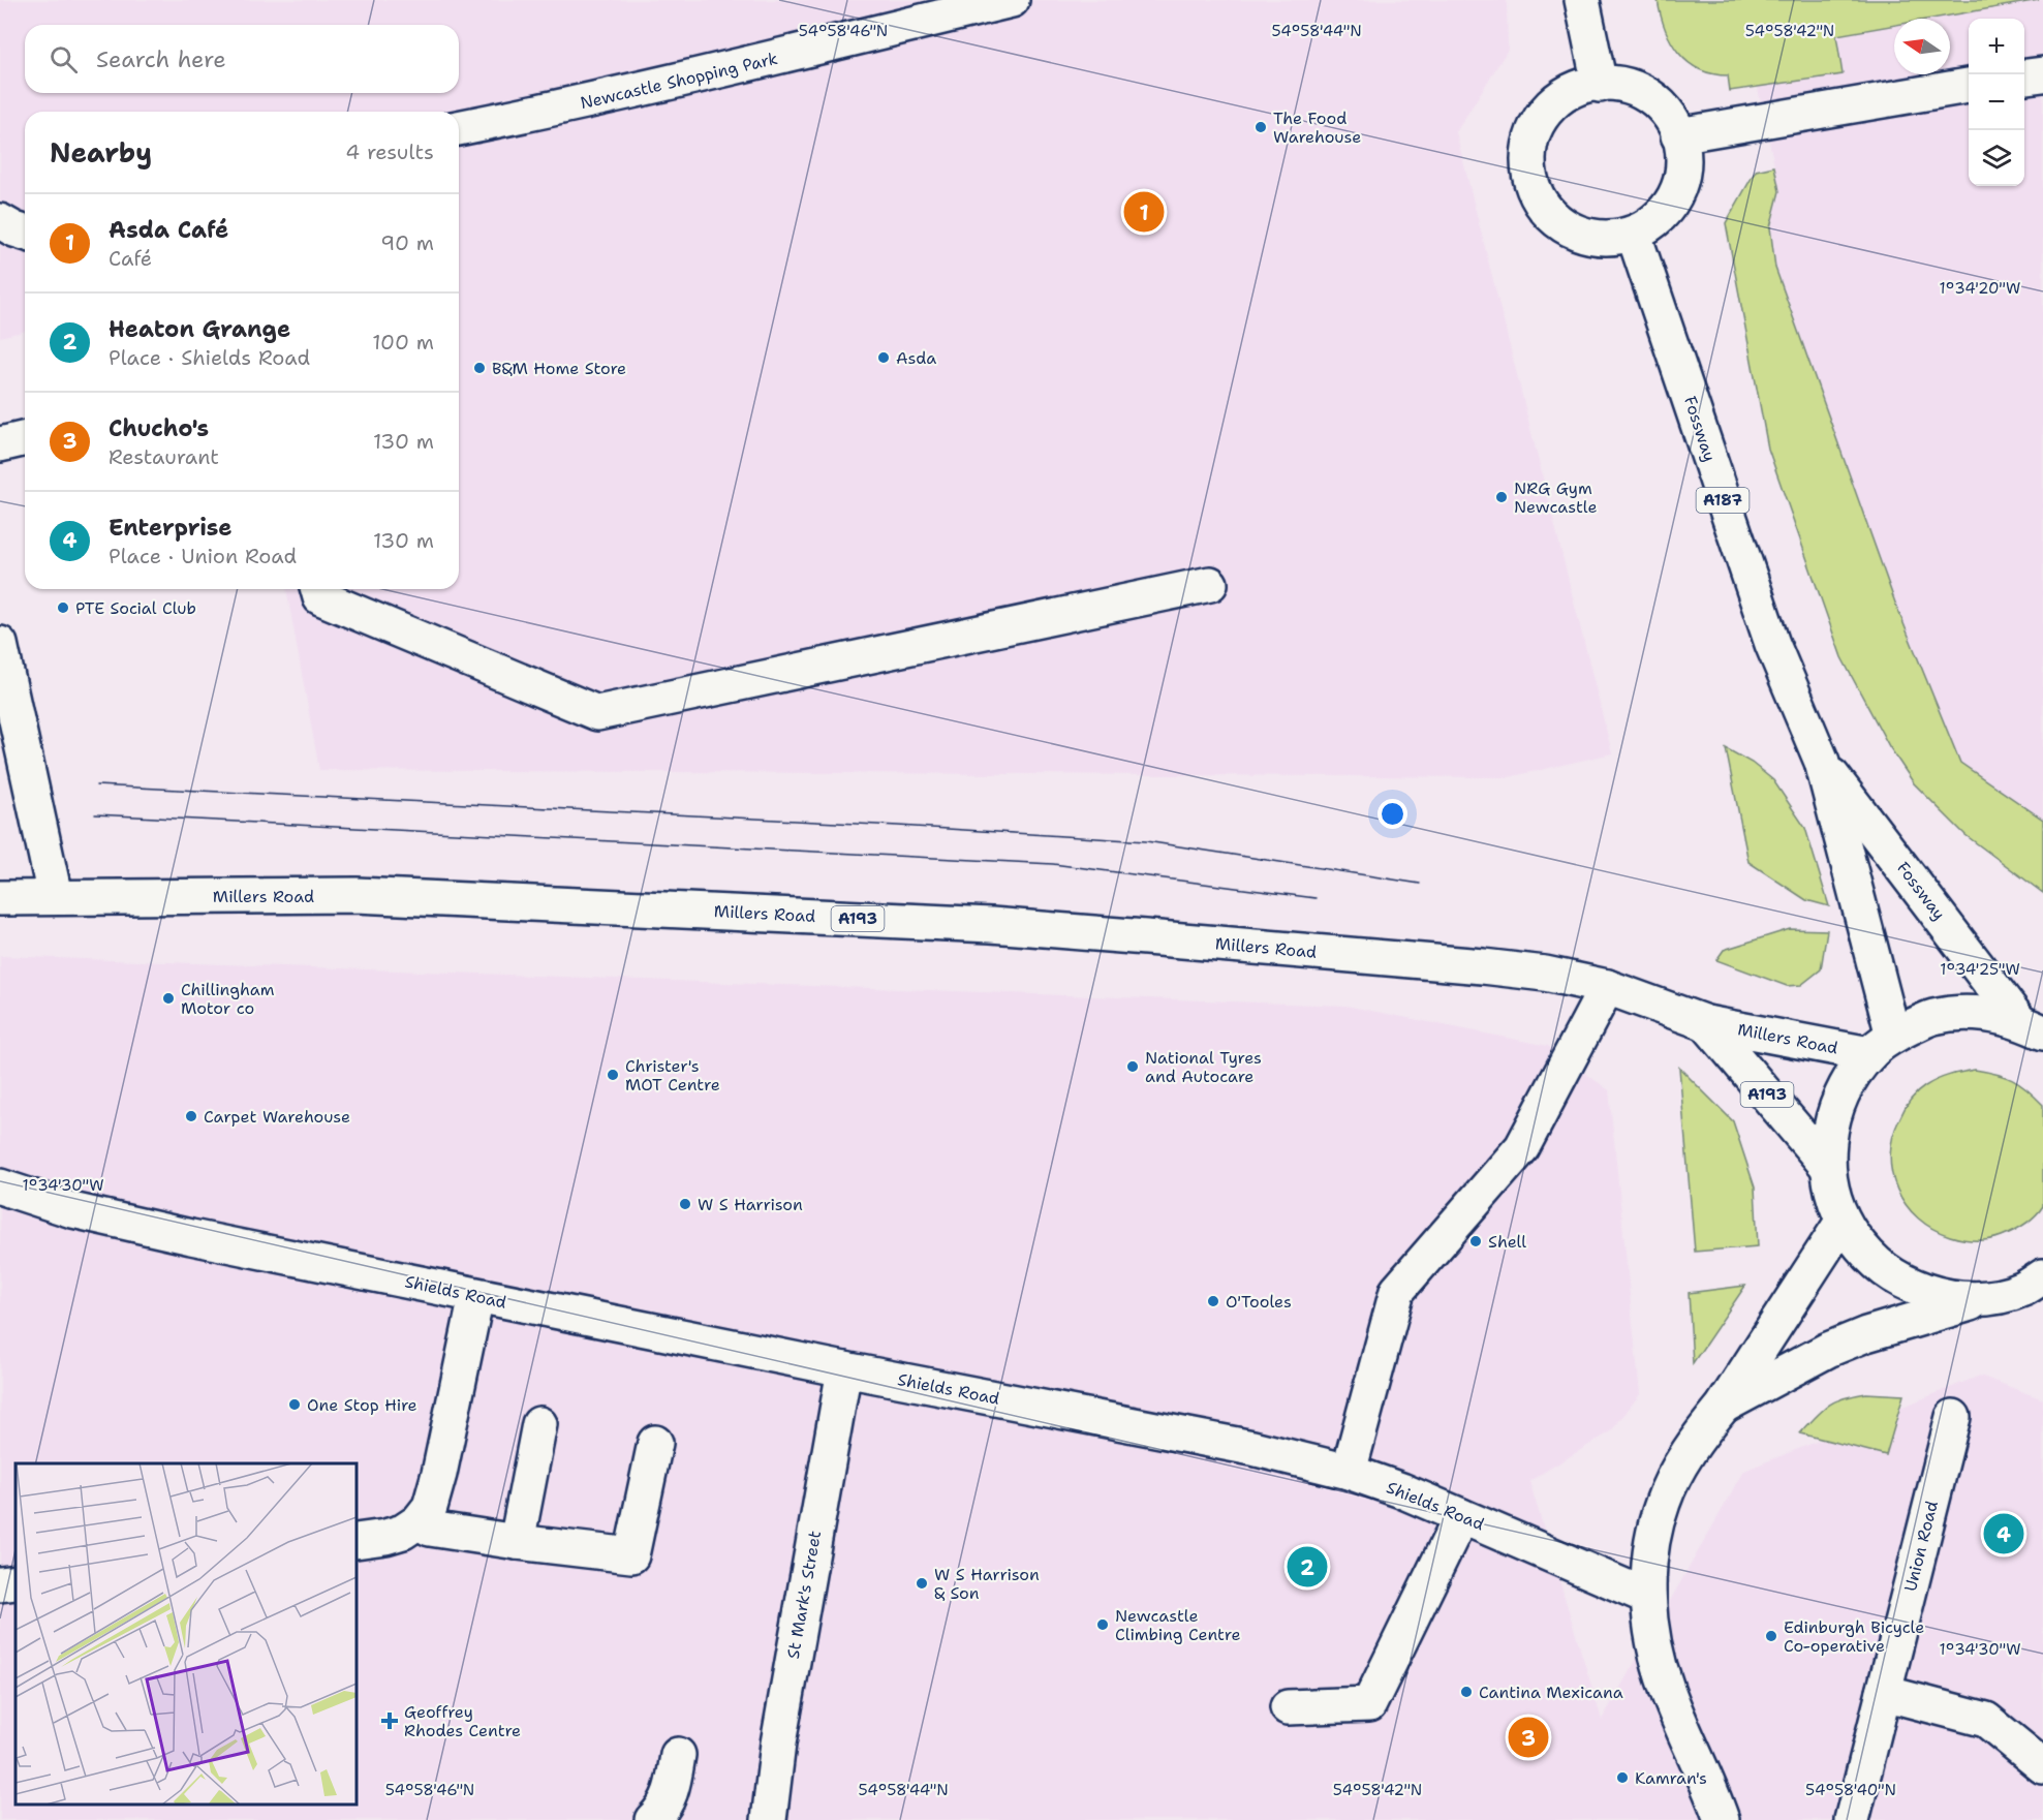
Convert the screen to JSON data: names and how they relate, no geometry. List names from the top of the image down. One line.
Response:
{"streets":{"main road":["Newcastle Shopping Park","Fossway","A187","Millers Road","A193","Shields Road","Union Road","St Mark's Street"]},"crossings":[["Fossway","Millers Road"],["Fossway","A193"],["Millers Road","A193"],["Shields Road","St Mark's Street"]],"places":{"other":["The Food Warehouse","Asda","B&M Home Store","NRG Gym Newcastle","PTE Social Club","Chillingham Motor co","National Tyres and Autocare","Christer's MOT Centre","Carpet Warehouse","W S Harrison","Shell","O'Tooles","One Stop Hire","W S Harrison & Son","Newcastle Climbing Centre","Edinburgh Bicycle Co-operative","Cantina Mexicana","Kamran's"],"health":["Geoffrey Rhodes Centre"]},"north":"left","page":{"map_buttons":["+","−"],"search":"Search here","heading":["Nearby","4 results"],"pins":["1","4","2","3"],"list":[{"mark":"1","name":"Asda Café","note":"Café","value":"90 m"},{"mark":"2","name":"Heaton Grange","note":"Place · Shields Road","value":"100 m"},{"mark":"3","name":"Chucho's","note":"Restaurant","value":"130 m"},{"mark":"4","name":"Enterprise","note":"Place · Union Road","value":"130 m"}]},"coordinates":["54°58'46\"N","54°58'44\"N","54°58'42\"N","1°34'20\"W","1°34'25\"W","1°34'30\"W","54°58'40\"N"]}
